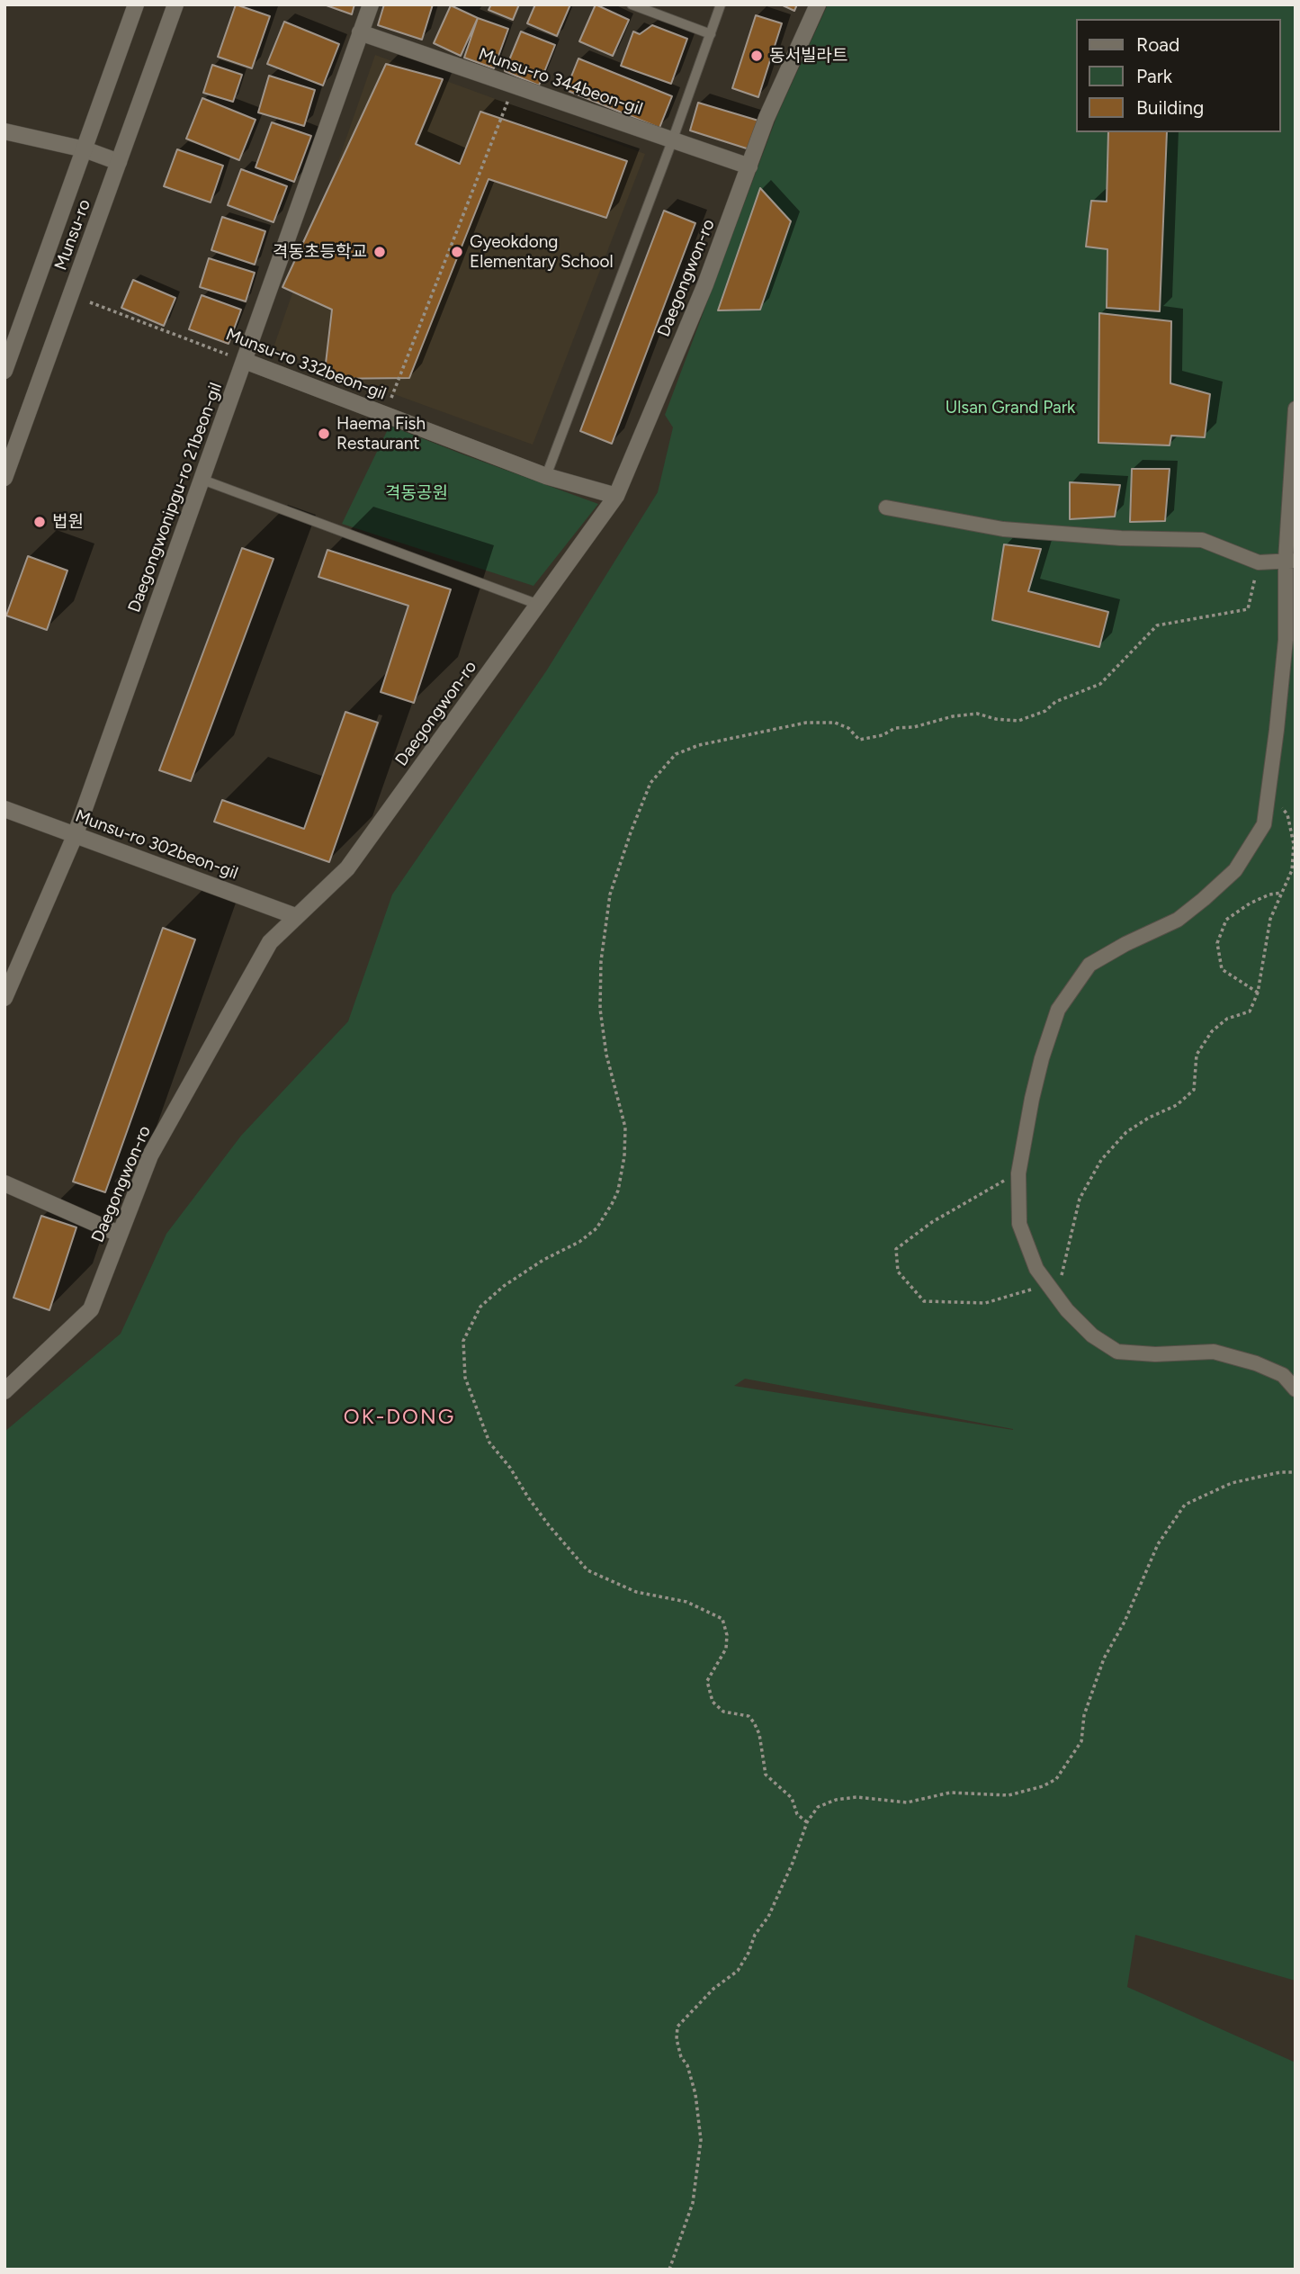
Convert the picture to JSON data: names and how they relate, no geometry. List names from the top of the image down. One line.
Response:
{"streets":{"street":["Munsu-ro 344beon-gil","Munsu-ro","Daegongwon-ro","Munsu-ro 332beon-gil","Daegongwonipgu-ro 21beon-gil","Munsu-ro 302beon-gil"]},"crossings":[["Munsu-ro 344beon-gil","Daegongwon-ro"],["Munsu-ro 344beon-gil","Daegongwonipgu-ro 21beon-gil"],["Daegongwon-ro","Munsu-ro 332beon-gil"],["Daegongwon-ro","Munsu-ro 302beon-gil"],["Munsu-ro 332beon-gil","Daegongwonipgu-ro 21beon-gil"],["Daegongwonipgu-ro 21beon-gil","Munsu-ro 302beon-gil"]],"districts":["OK-DONG"],"parks":["Ulsan Grand Park","격동공원"],"places":["동서빌라트","격동초등학교","Gyeokdong Elementary School","Haema Fish Restaurant","법원"],"legend":["Road","Park","Building"]}
